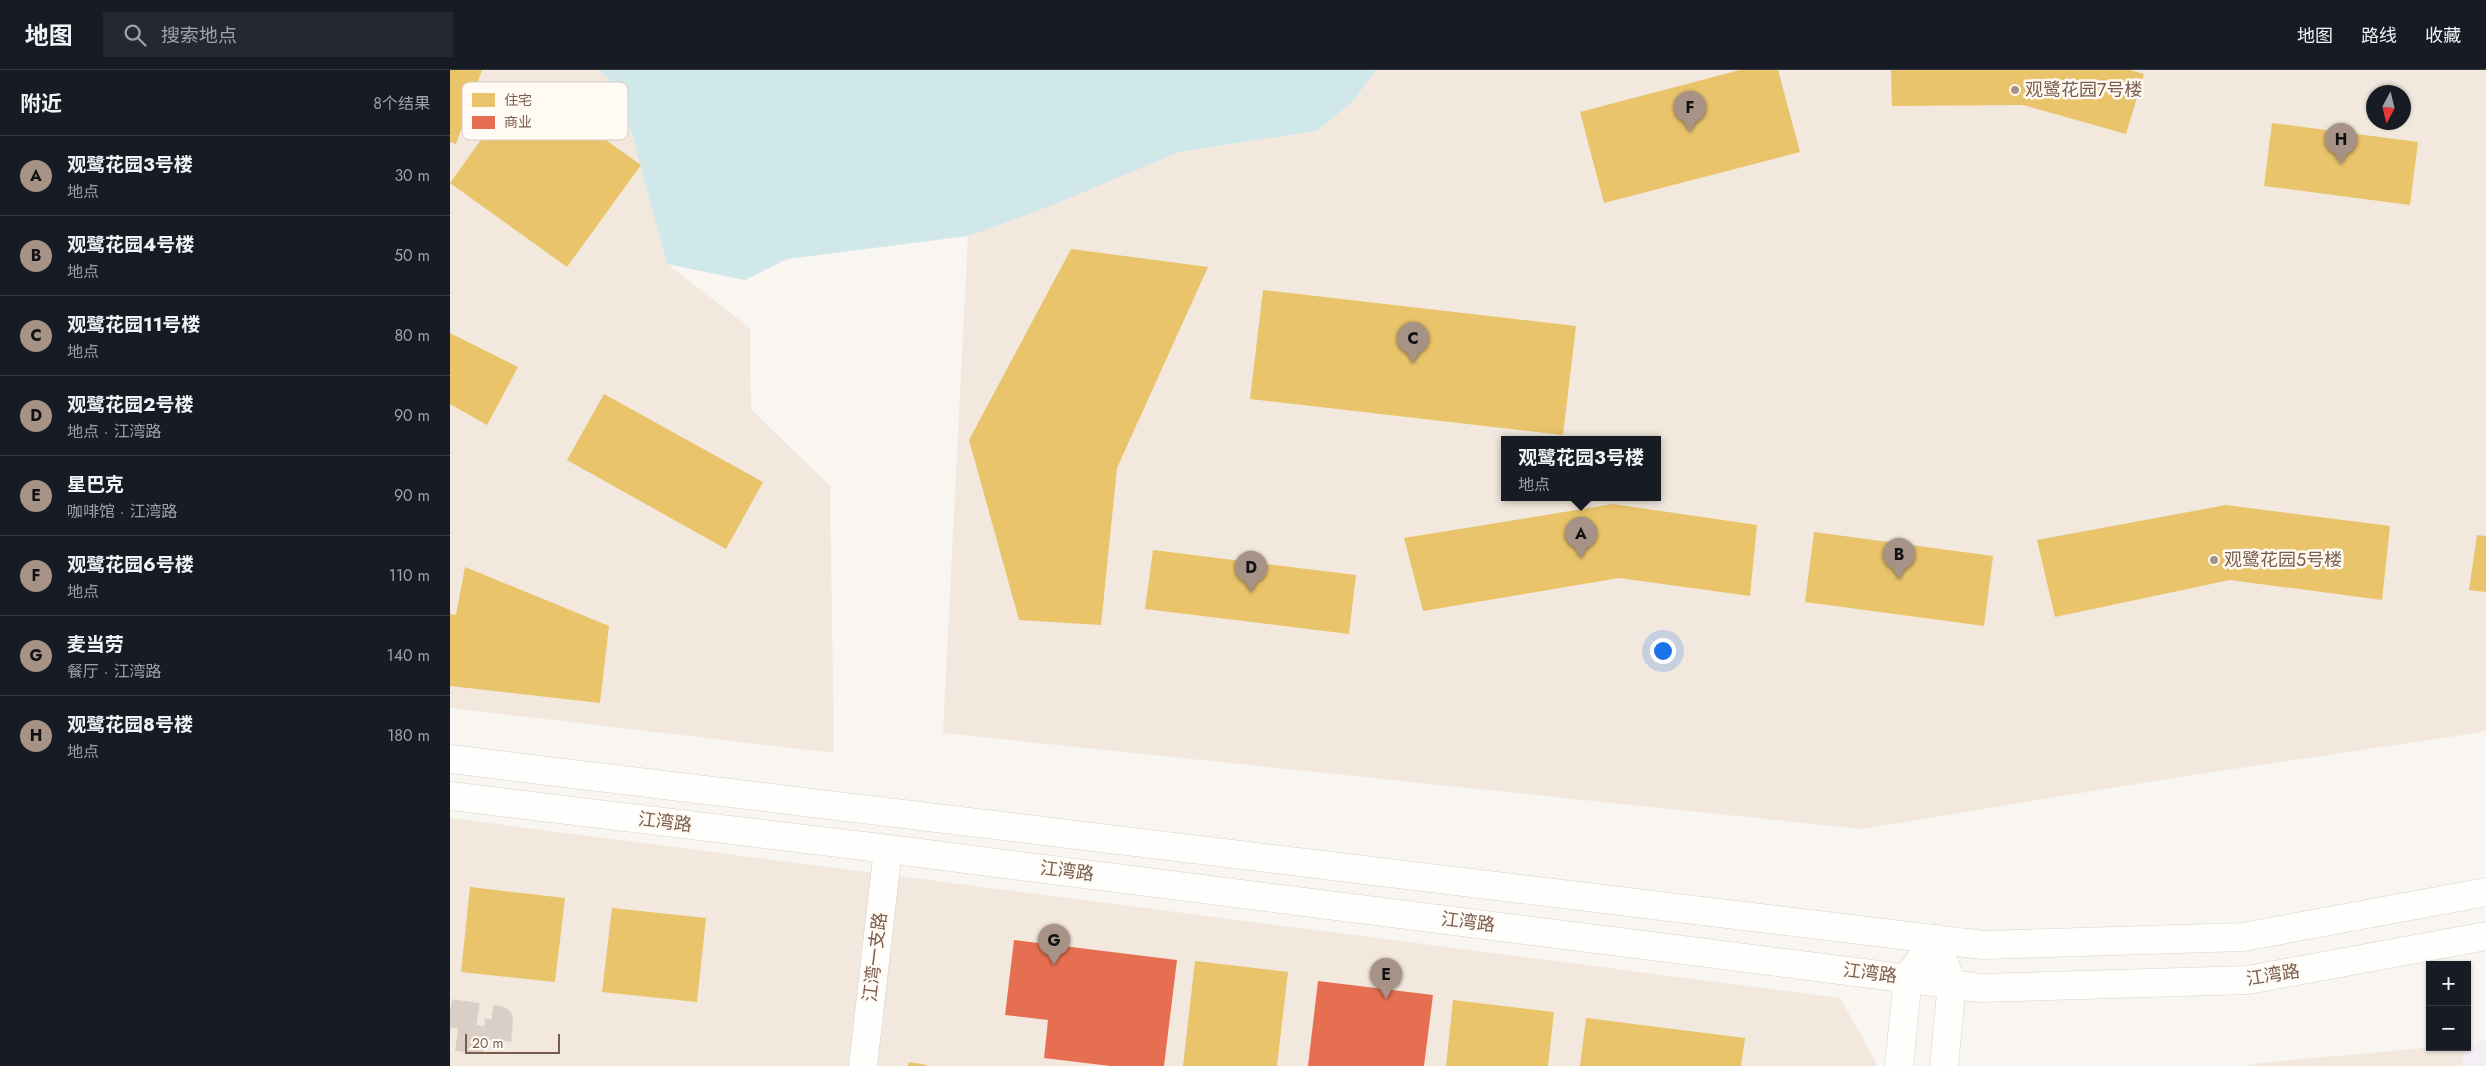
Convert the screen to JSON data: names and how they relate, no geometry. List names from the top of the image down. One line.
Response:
{"streets":{"main road":["江湾路","江湾一支路"]},"crossings":[["江湾路","江湾一支路"]],"places":["观鹭花园7号楼","观鹭花园5号楼"],"legend":["住宅","商业"],"scale_bar":"20 m","north":"bottom","page":{"header":"地图","search":"搜索地点","nav":["地图","路线","收藏"],"heading":["附近","8个结果"],"pins":["F","H","C","A","B","D","G","E"],"list":[{"mark":"A","name":"观鹭花园3号楼","note":"地点","value":"30 m"},{"mark":"B","name":"观鹭花园4号楼","note":"地点","value":"50 m"},{"mark":"C","name":"观鹭花园11号楼","note":"地点","value":"80 m"},{"mark":"D","name":"观鹭花园2号楼","note":"地点 · 江湾路","value":"90 m"},{"mark":"E","name":"星巴克","note":"咖啡馆 · 江湾路","value":"90 m"},{"mark":"F","name":"观鹭花园6号楼","note":"地点","value":"110 m"},{"mark":"G","name":"麦当劳","note":"餐厅 · 江湾路","value":"140 m"},{"mark":"H","name":"观鹭花园8号楼","note":"地点","value":"180 m"}],"popup":["观鹭花园3号楼","地点"],"map_buttons":["+","−"],"scale":"20 m"}}
